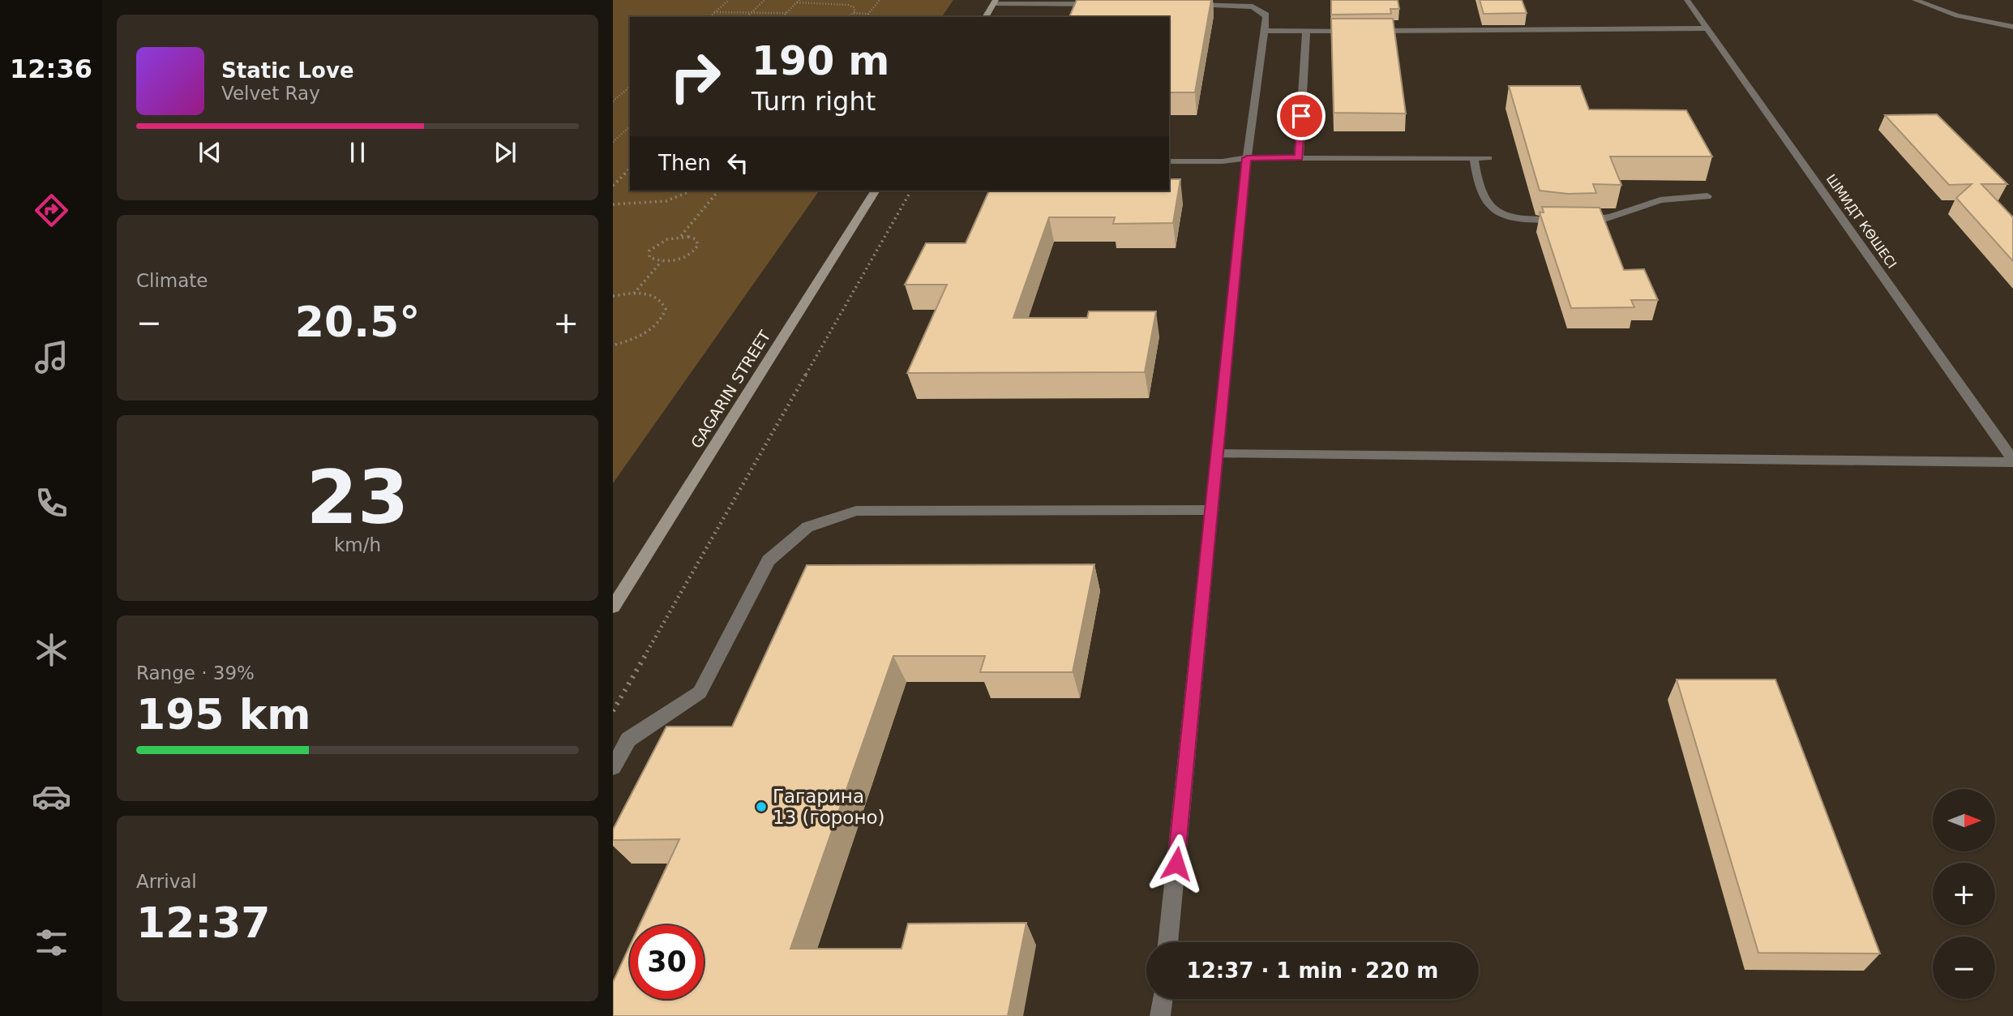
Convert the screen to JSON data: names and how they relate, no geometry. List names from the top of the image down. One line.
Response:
{"streets":{"main road":["GAGARIN STREET"],"street":["ШМИДТ КӨШЕСІ"]},"places":["Гагарина 13 (гороно)"],"north":"right","page":{"tabs":"12:36","turn":["190 m","Turn right"],"song":["Static Love","Velvet Ray"],"then":"Then","tile":["Climate",["23","km/h"],["Range · 39%","195 km"],["Arrival","12:37"]],"heat":["−","20.5°","+"],"map_buttons":["+","−"],"limit":"30","trip":"12:37 · 1 min · 220 m"}}
